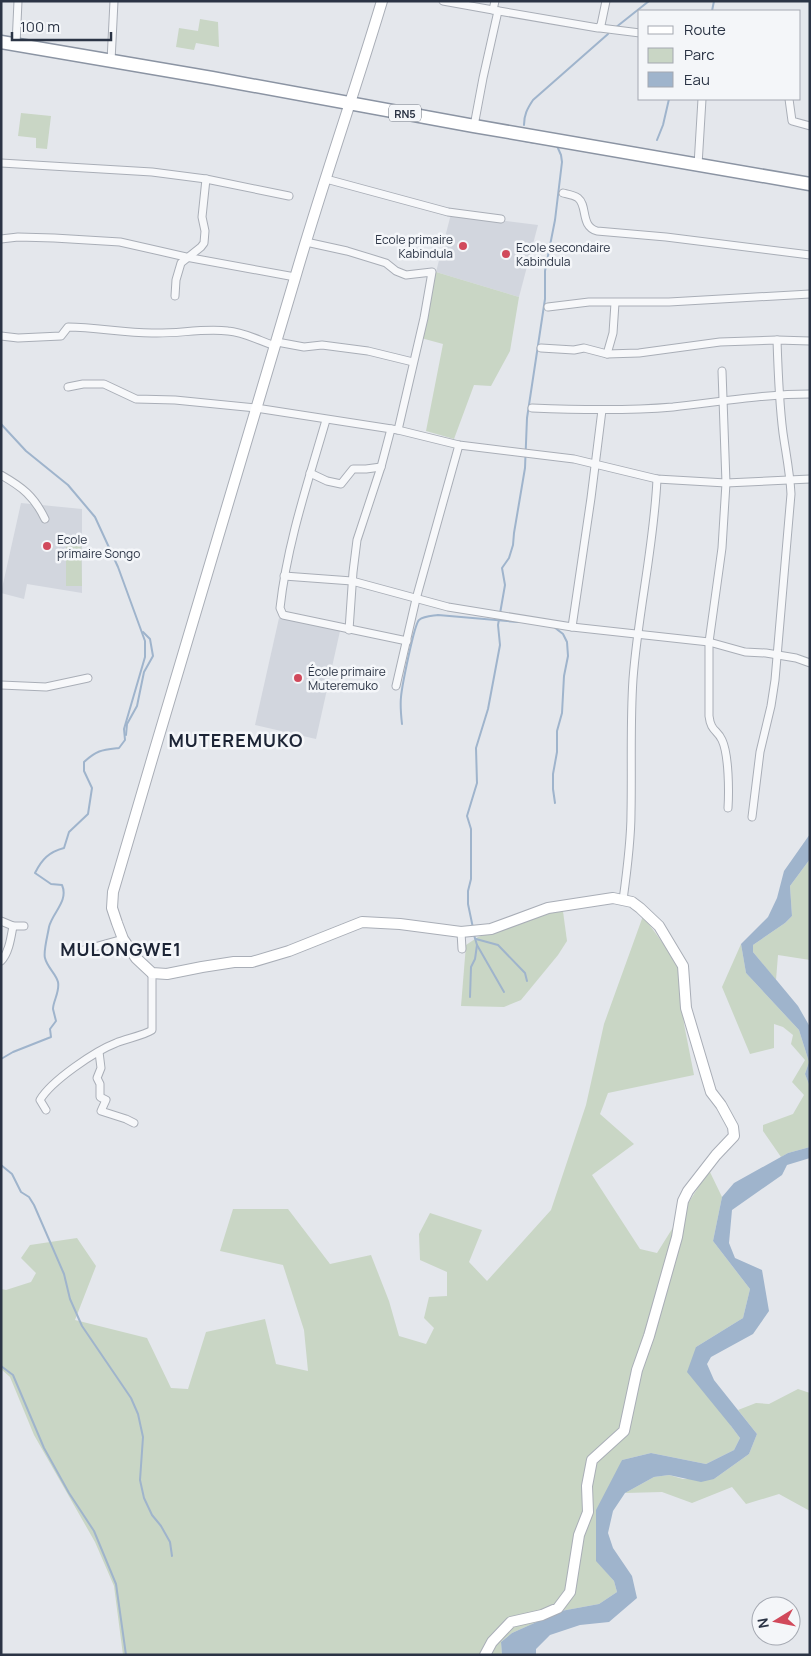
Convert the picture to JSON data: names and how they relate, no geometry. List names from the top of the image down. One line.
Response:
{"streets":{"highway":["RN5"]},"districts":["MUTEREMUKO","MULONGWE1"],"places":["Ecole primaire Kabindula","Ecole secondaire Kabindula","Ecole primaire Songo","École primaire Muteremuko"],"legend":["Route","Parc","Eau"],"scale_bar":"100 m","north":"left"}
